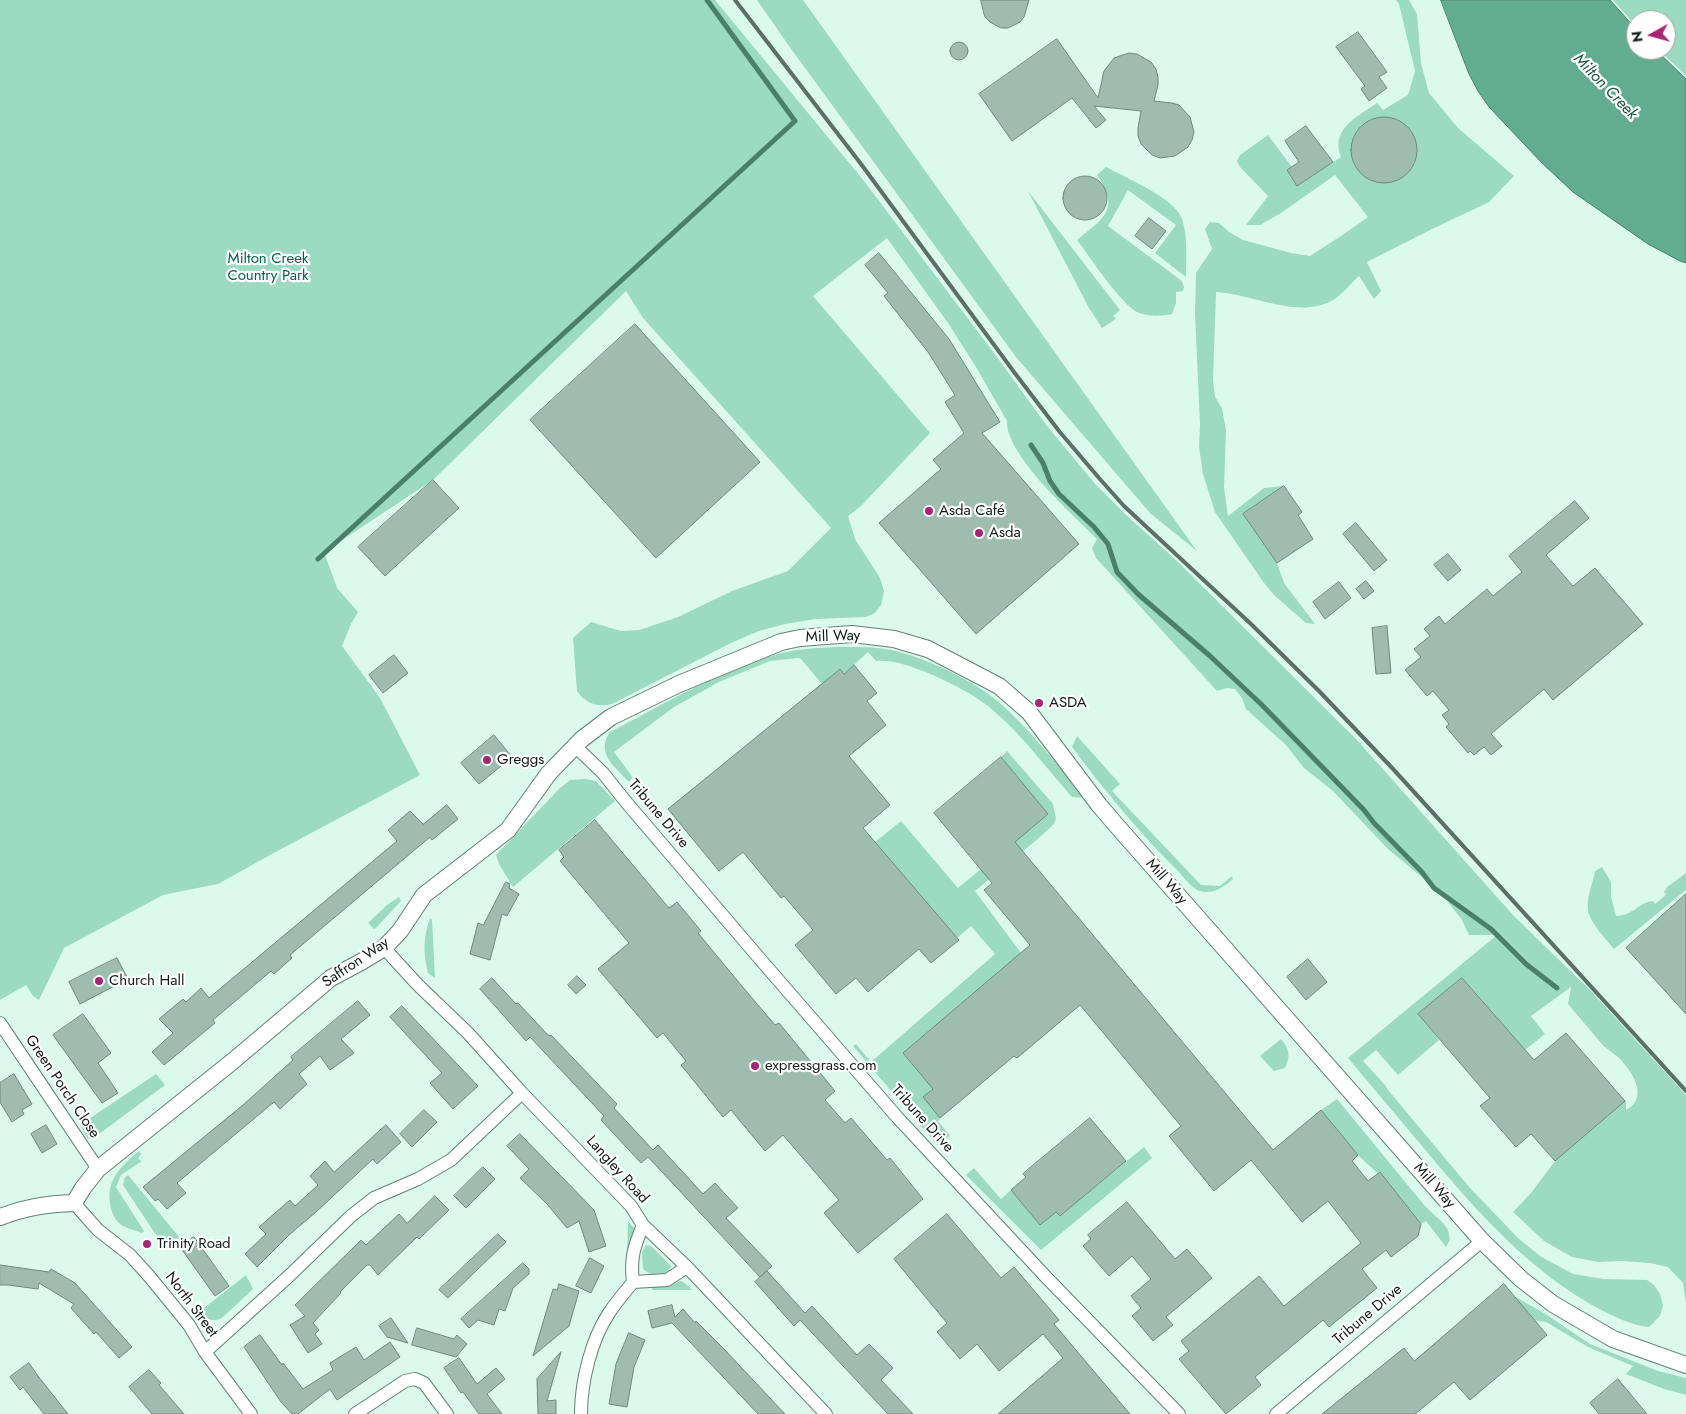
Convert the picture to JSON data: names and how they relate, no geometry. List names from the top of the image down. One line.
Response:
{"streets":{"street":["Mill Way","Tribune Drive","Saffron Way","Green Porch Close","Langley Road","North Street"]},"crossings":[["Mill Way","Tribune Drive"],["Mill Way","Saffron Way"],["Tribune Drive","Saffron Way"],["Saffron Way","Green Porch Close"],["Saffron Way","Langley Road"],["Saffron Way","North Street"]],"water":["Milton Creek"],"parks":["Milton Creek Country Park"],"places":["Asda Café","Asda","ASDA","Greggs","Church Hall","expressgrass.com","Trinity Road"],"north":"left"}
